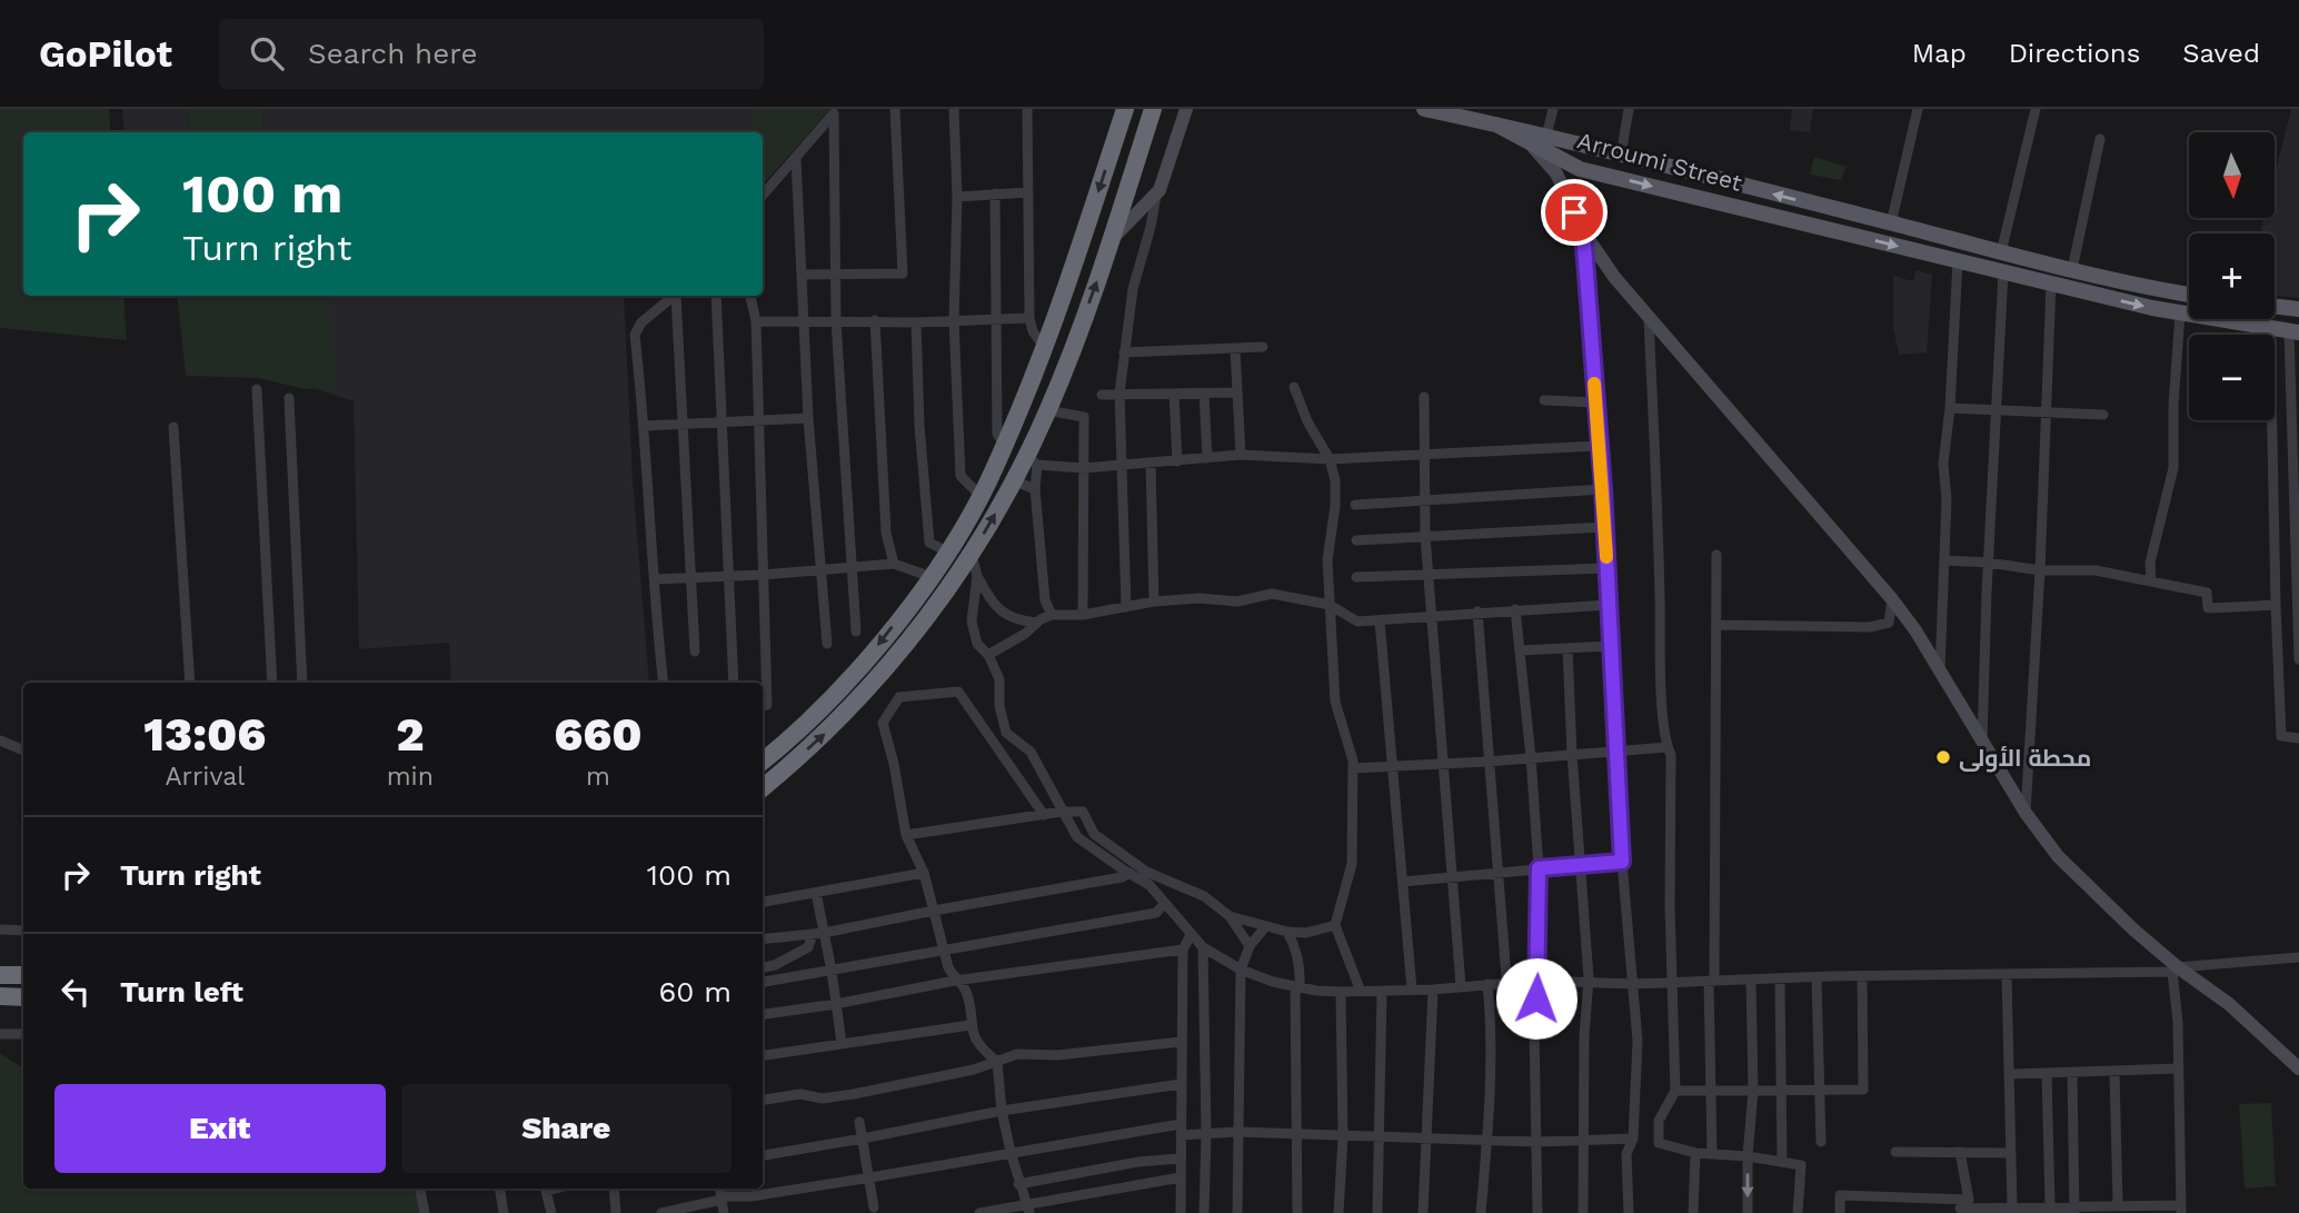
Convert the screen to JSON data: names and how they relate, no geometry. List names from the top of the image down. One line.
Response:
{"streets":{"main road":["Arroumi Street"]},"places":["محطة الأولى"],"north":"bottom","page":{"header":"GoPilot","search":"Search here","nav":["Map","Directions","Saved"],"map_buttons":["+","−"],"turn":["100 m","Turn right"],"eta":["13:06","Arrival","2","min","660","m"],"list":[{"name":"Turn right","value":"100 m"},{"name":"Turn left","value":"60 m"}],"buttons":["Exit","Share"]}}
